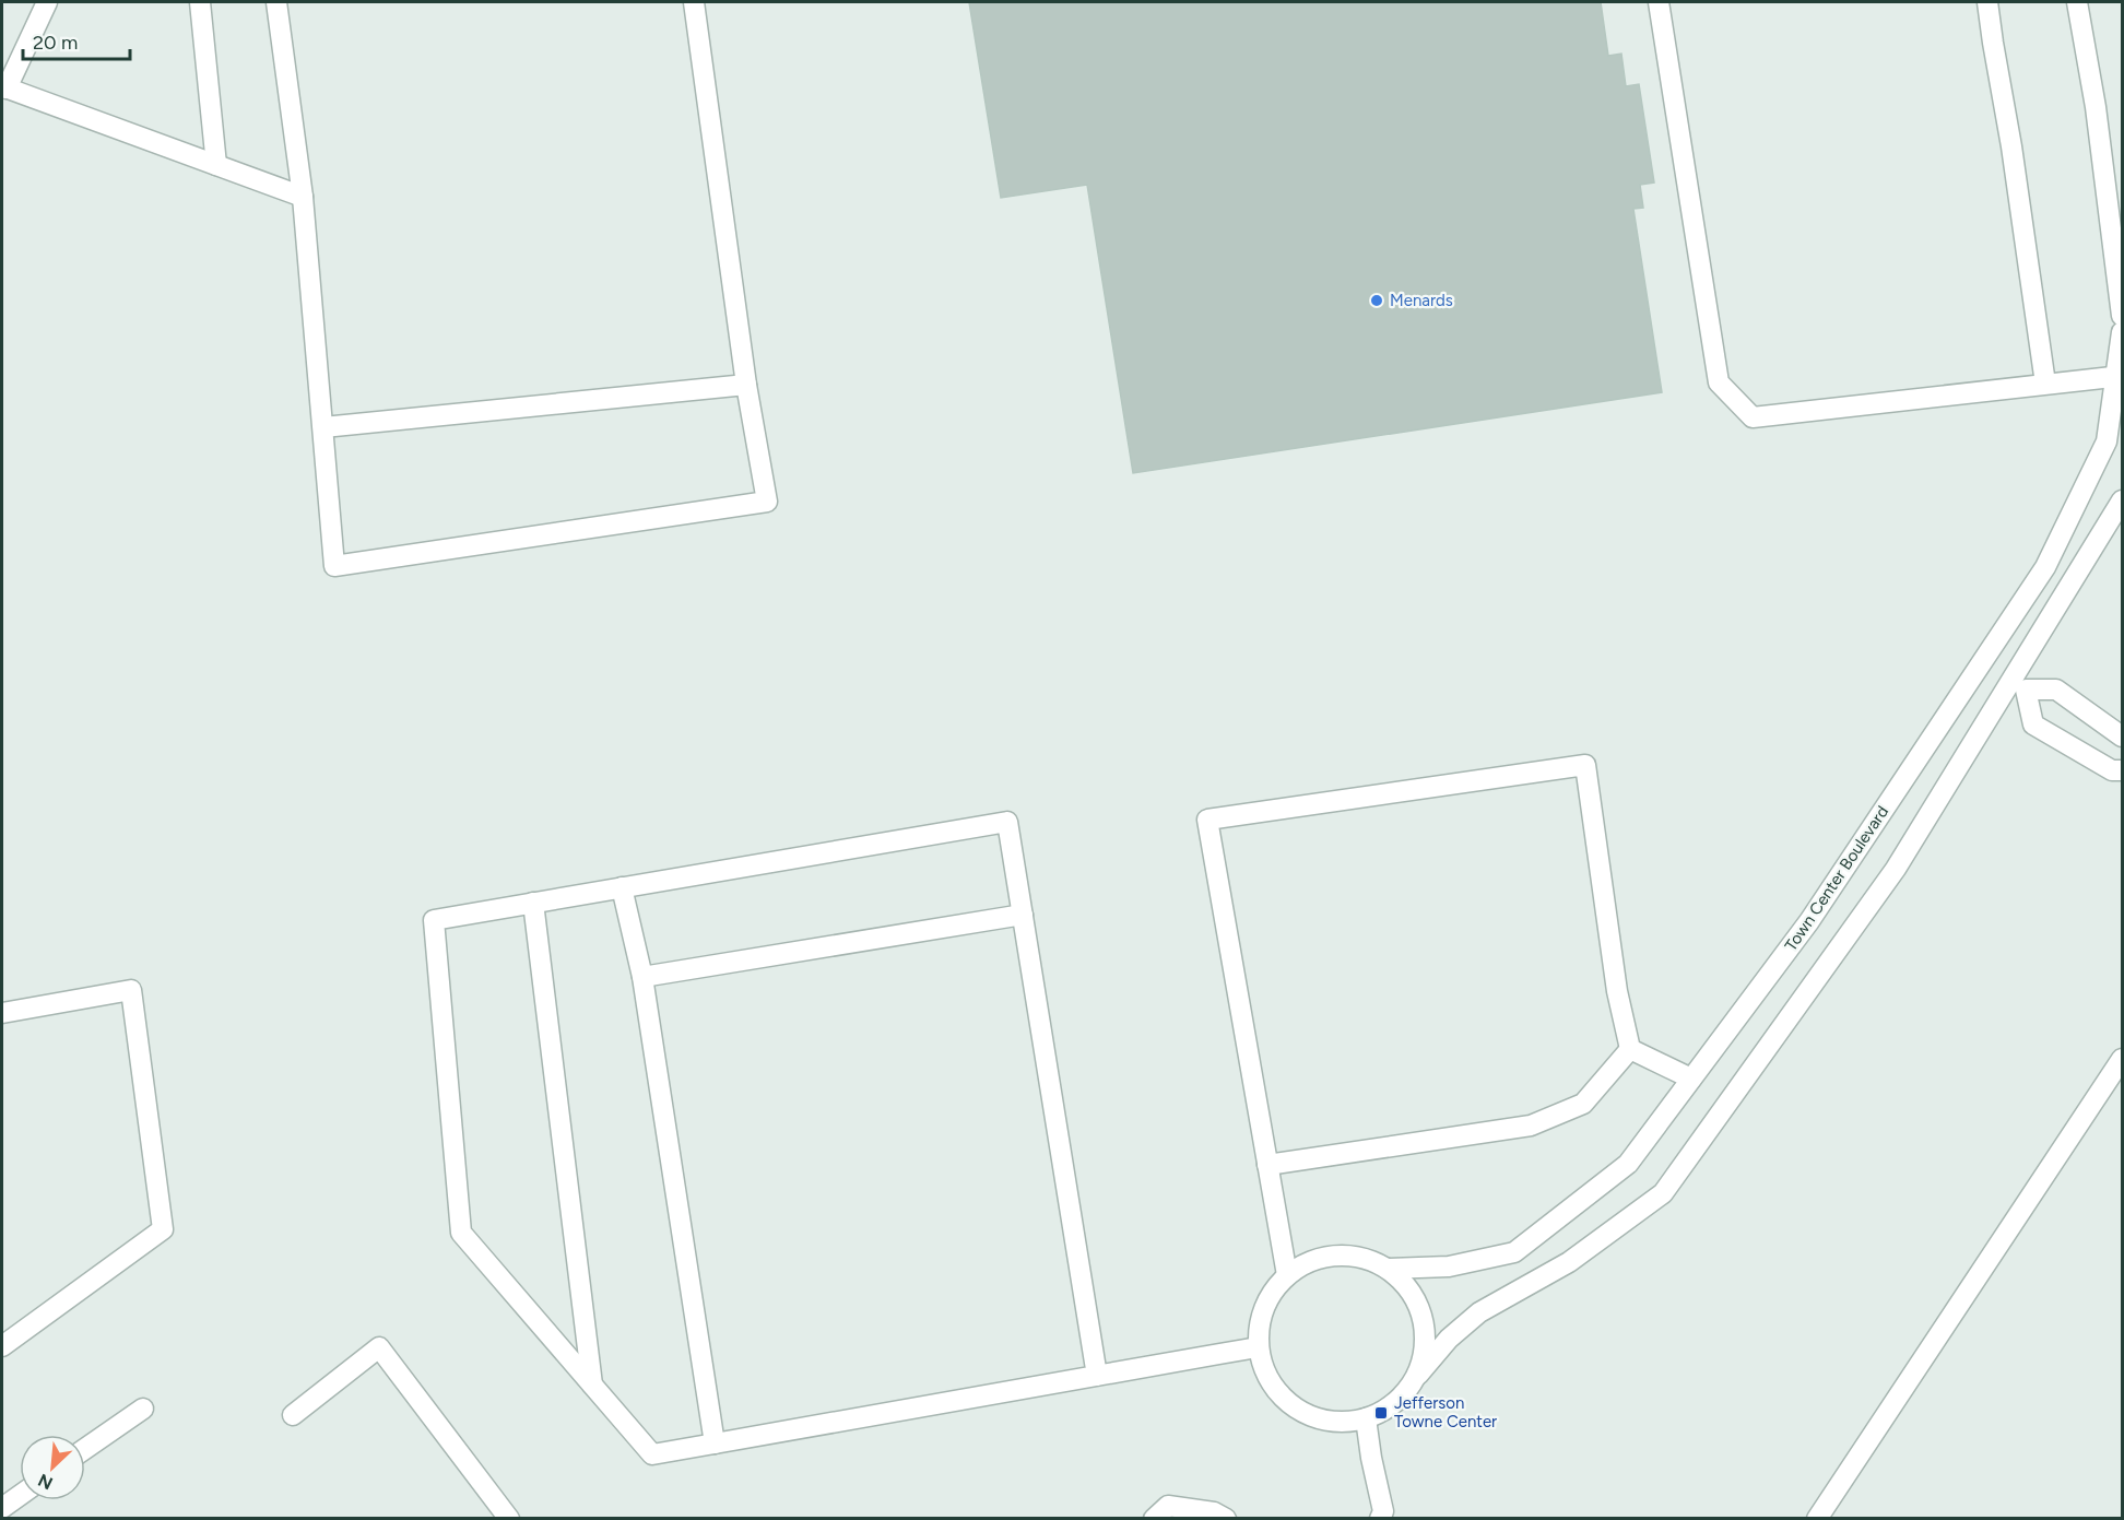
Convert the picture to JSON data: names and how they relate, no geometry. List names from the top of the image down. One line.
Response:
{"streets":{"street":["Town Center Boulevard"]},"places":{"other":["Menards"],"transit":["Jefferson Towne Center"]},"scale_bar":"20 m","north":"bottom left"}
